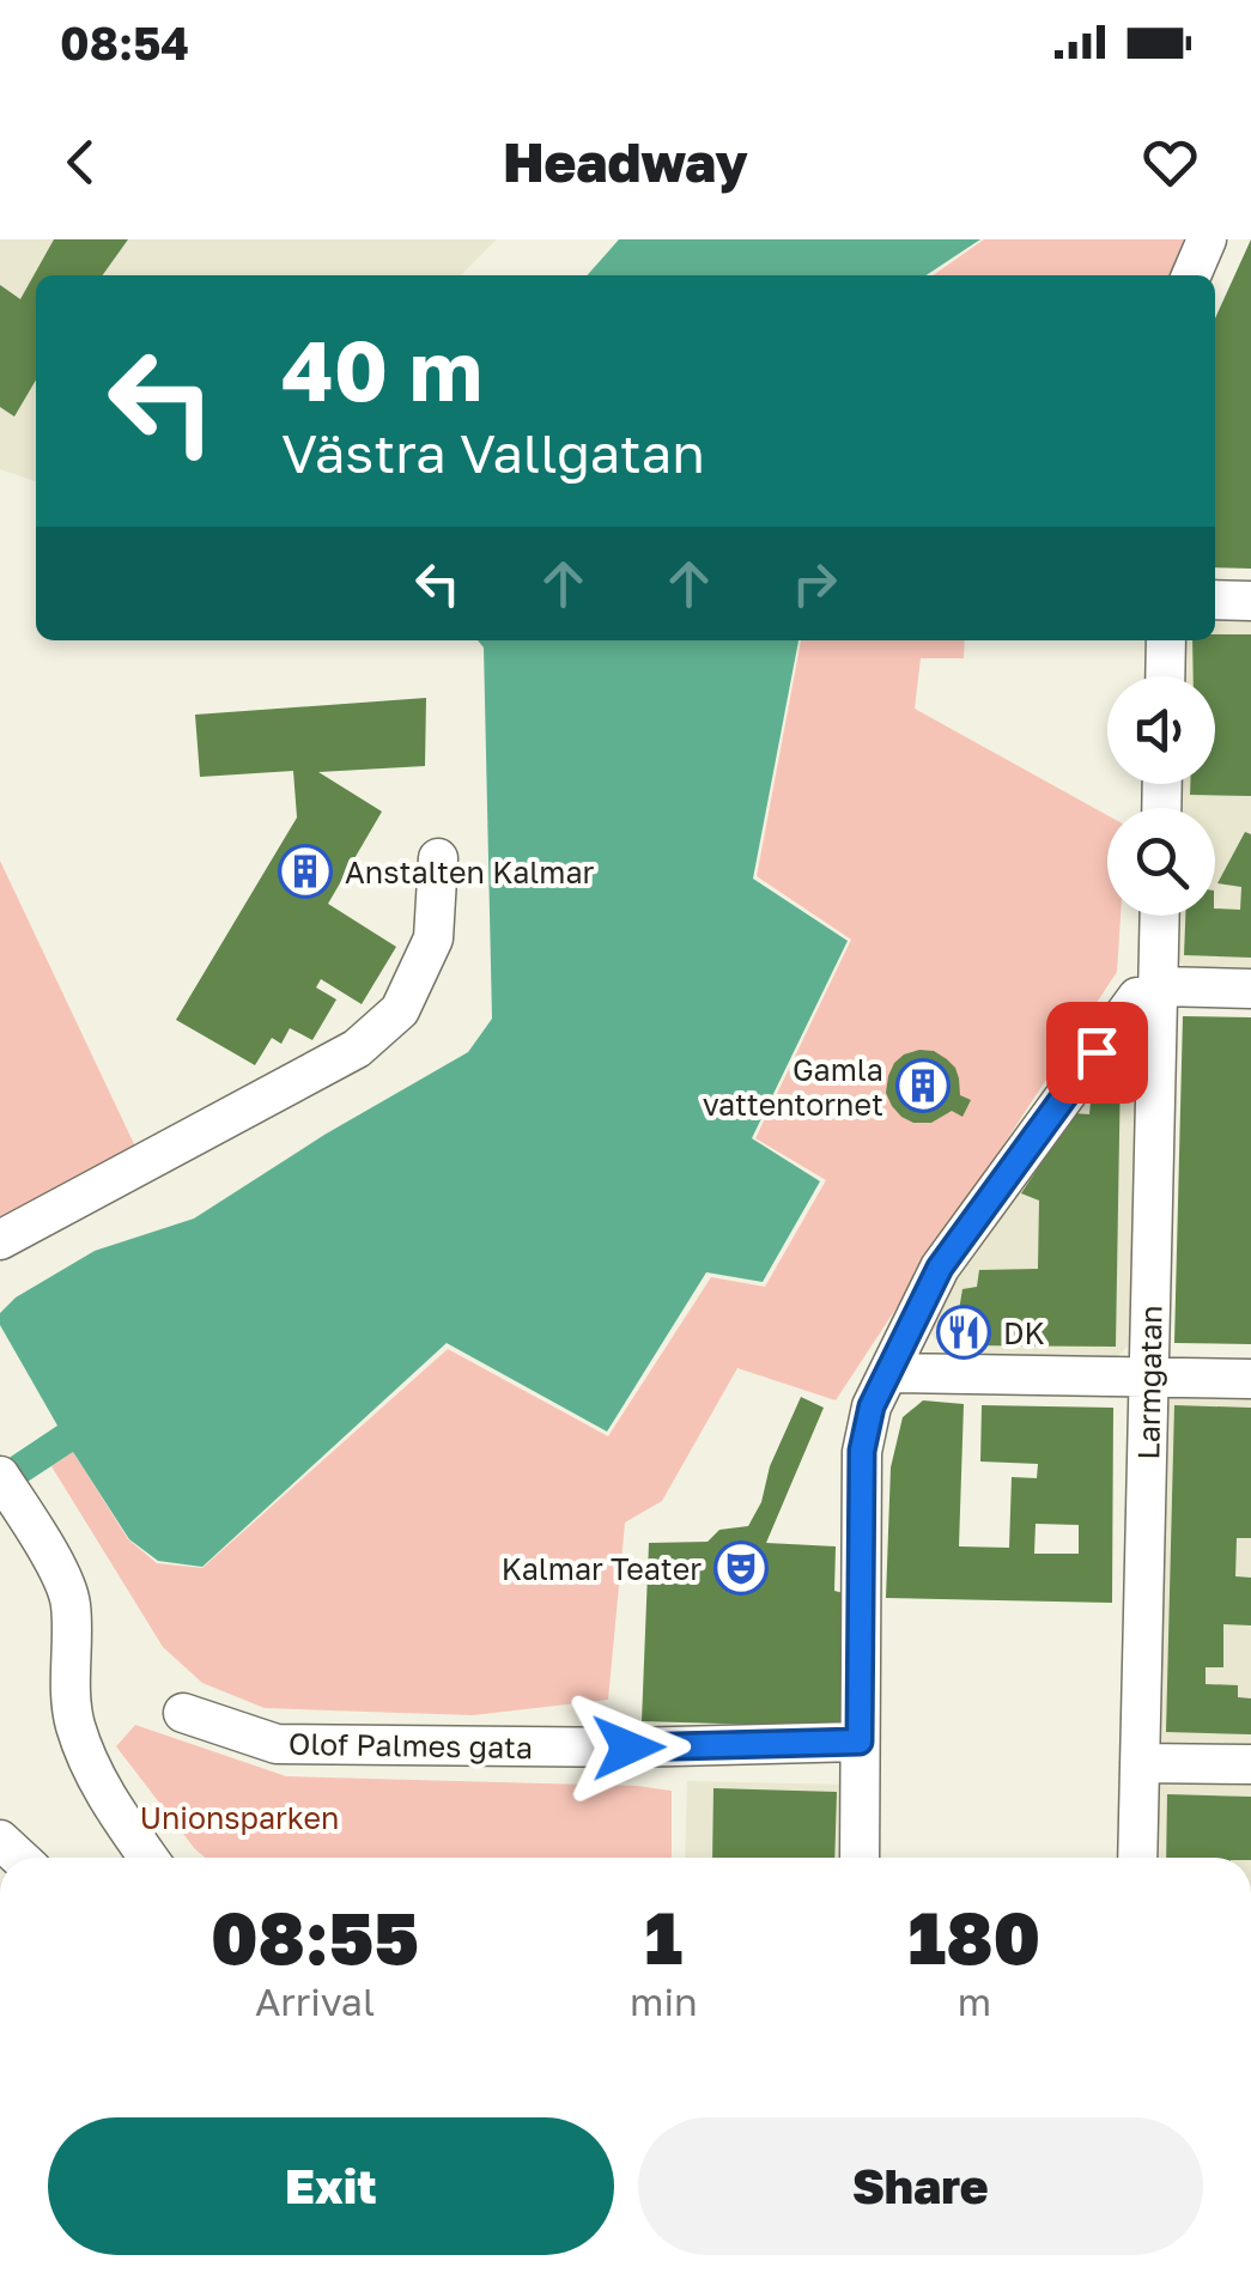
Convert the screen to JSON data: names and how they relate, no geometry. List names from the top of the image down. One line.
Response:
{"streets":{"street":["Larmgatan","Olof Palmes gata"]},"parks":["Unionsparken"],"places":{"building":["Anstalten Kalmar","Gamla vattentornet"],"restaurant":["DK"],"theatre":["Kalmar Teater"]},"page":{"status":"08:54","header":"Headway","turn":["40 m","Västra Vallgatan"],"eta":["08:55","Arrival","1","min","180","m"],"buttons":["Exit","Share"]}}
